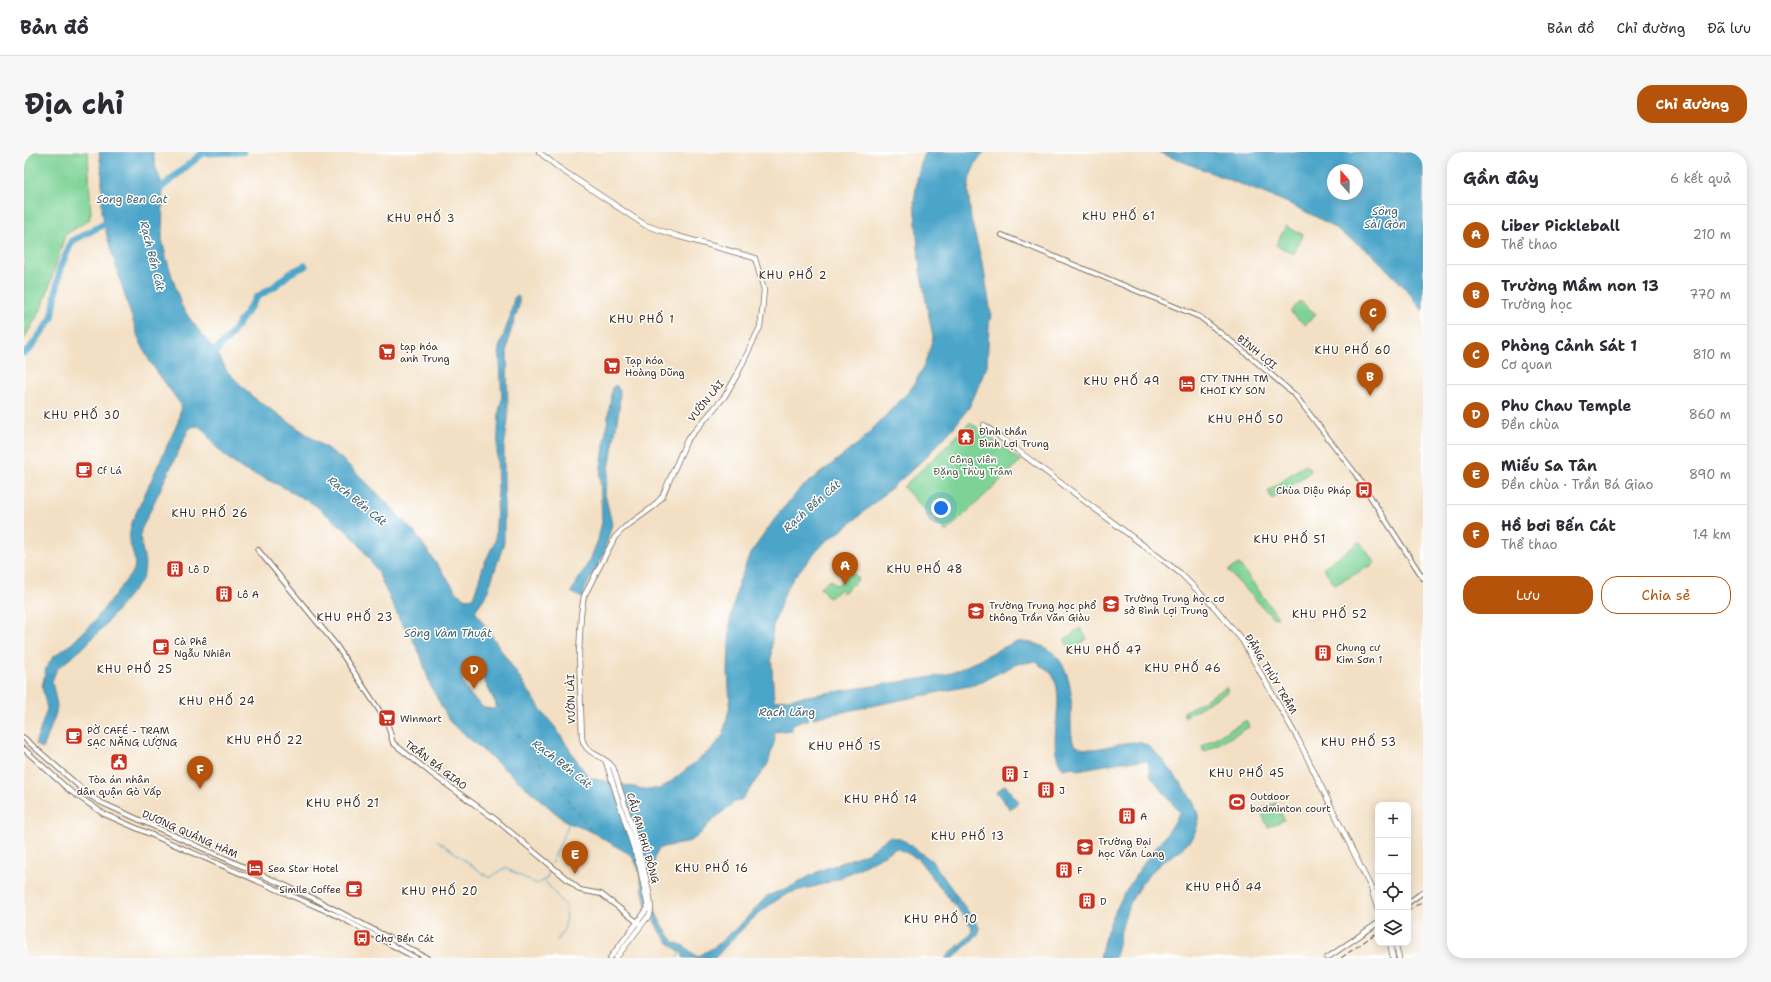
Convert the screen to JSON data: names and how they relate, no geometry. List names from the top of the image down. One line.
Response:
{"streets":{"main road":["VƯỜN LÀI","ĐẶNG THÙY TRÂM","CẦU AN PHÚ ĐÔNG"],"street":["BÌNH LỢI","TRẦN BÁ GIAO","DƯƠNG QUẢNG HÀM"]},"crossings":[["VƯỜN LÀI","CẦU AN PHÚ ĐÔNG"],["TRẦN BÁ GIAO","CẦU AN PHÚ ĐÔNG"]],"districts":["KHU PHỐ 61","KHU PHỐ 3","KHU PHỐ 2","KHU PHỐ 1","KHU PHỐ 60","KHU PHỐ 49","KHU PHỐ 30","KHU PHỐ 50","KHU PHỐ 26","KHU PHỐ 51","KHU PHỐ 48","KHU PHỐ 52","KHU PHỐ 23","KHU PHỐ 47","KHU PHỐ 46","KHU PHỐ 25","KHU PHỐ 24","KHU PHỐ 22","KHU PHỐ 53","KHU PHỐ 15","KHU PHỐ 45","KHU PHỐ 14","KHU PHỐ 21","KHU PHỐ 13","KHU PHỐ 16","KHU PHỐ 44","KHU PHỐ 20","KHU PHỐ 10"],"water":["Song Ben Cat","Sông Sài Gòn","Rạch Bến Cát","Sông Vàm Thuật","Rạch Lăng"],"parks":["Công viên Đặng Thùy Trâm"],"places":{"supermarket":["tạp hóa anh Trung","Tạp hóa Hoàng Dũng","Winmart"],"hotel":["CTY TNHH TM KHOI KY SON","Sea Star Hotel"],"temple":["Đình thần Bình Lợi Trung"],"cafe":["Cf Lá","Cà Phê Ngẫu Nhiên","PỜ CAFÉ - TRẠM SẠC NĂNG LƯỢNG","Simile Coffee"],"bus stop":["Chùa Diệu Pháp","Chợ Bến Cát"],"building":["Lô D","Lô A","Chung cư Kim Sơn 1","I","J","A","F","D"],"school or university":["Trường Trung học cơ sở Bình Lợi Trung","Trường Trung học phổ thông Trần Văn Giàu","Trường Đại học Văn Lang"],"public building":["Tòa án nhân dân quận Gò Vấp"],"sports":["Outdoor badminton court"]},"north":"top","page":{"header":"Bản đồ","nav":["Bản đồ","Chỉ đường","Đã lưu"],"title":"Địa chỉ","buttons":["Chỉ đường",["Lưu","Chia sẻ"]],"heading":["Gần đây","6 kết quả"],"list":[{"mark":"A","name":"Liber Pickleball","note":"Thể thao","value":"210 m"},{"mark":"B","name":"Trường Mầm non 13","note":"Trường học","value":"770 m"},{"mark":"C","name":"Phòng Cảnh Sát 1","note":"Cơ quan","value":"810 m"},{"mark":"D","name":"Phu Chau Temple","note":"Đền chùa","value":"860 m"},{"mark":"E","name":"Miếu Sa Tân","note":"Đền chùa · Trần Bá Giao","value":"890 m"},{"mark":"F","name":"Hồ bơi Bến Cát","note":"Thể thao","value":"1.4 km"}],"pins":["C","B","A","D","F","E"],"map_buttons":["+","−"]}}
